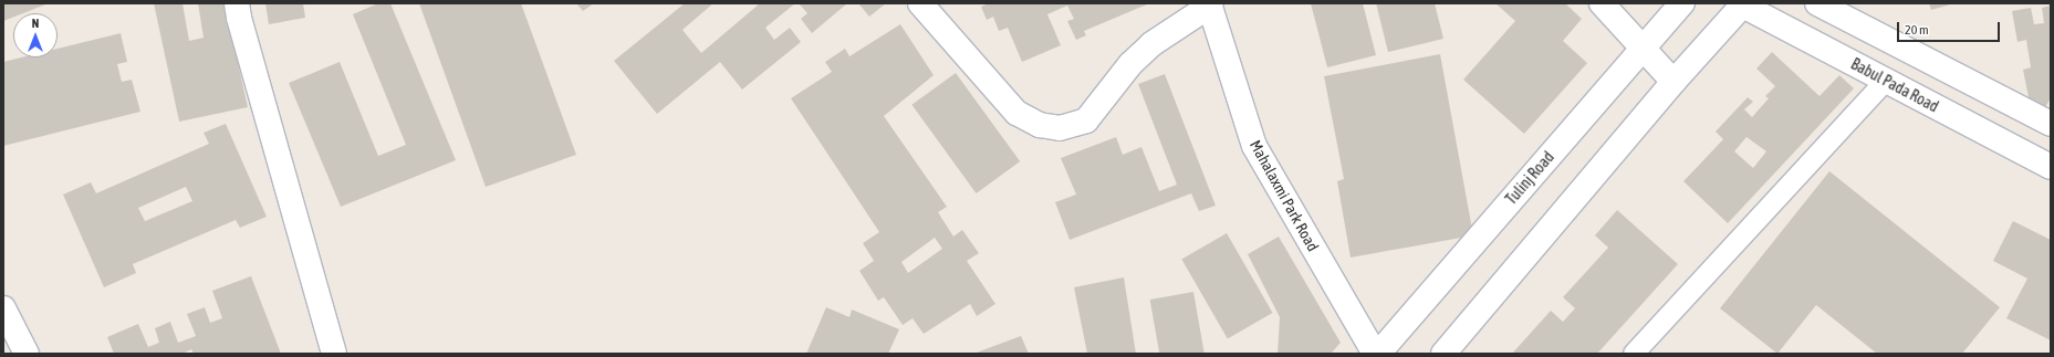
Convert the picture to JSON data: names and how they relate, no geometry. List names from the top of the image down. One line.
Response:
{"streets":{"street":["Babul Pada Road","Tulinj Road","Mahalaxmi Park Road"]},"scale_bar":"20 m","north":"top"}
